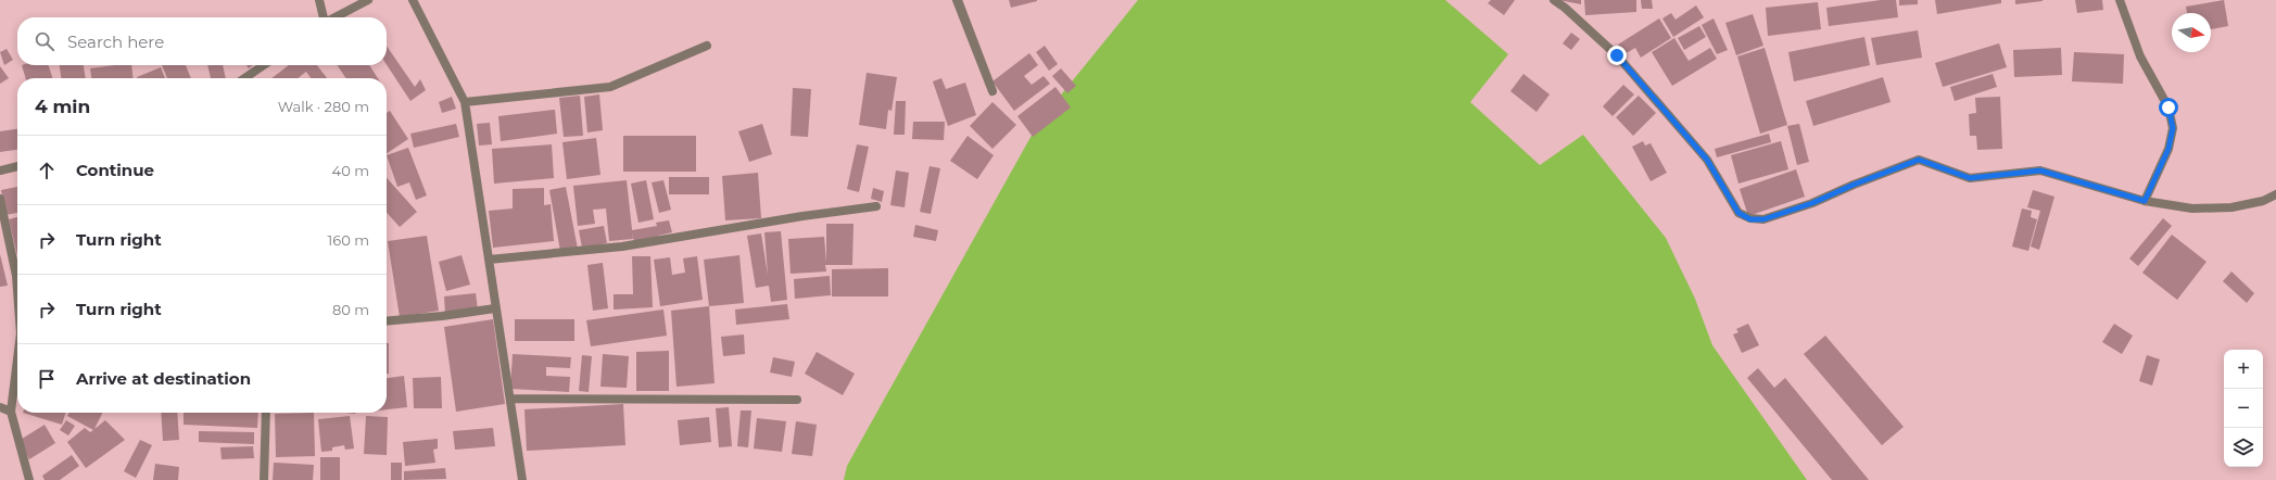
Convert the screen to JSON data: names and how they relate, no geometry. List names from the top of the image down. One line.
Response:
{"north":"right","page":{"search":"Search here","heading":["4 min","Walk · 280 m"],"list":[["Continue","40 m"],["Turn right","160 m"],["Turn right","80 m"],"Arrive at destination"],"map_buttons":["+","−"]}}
